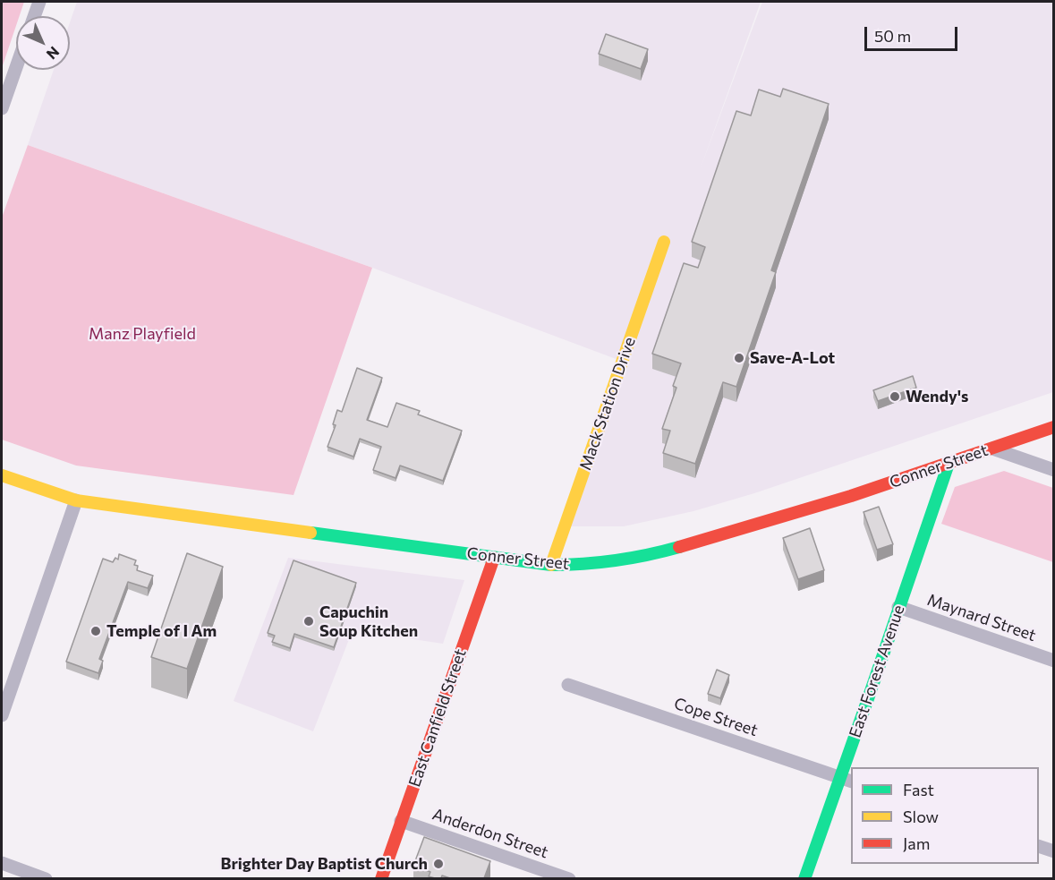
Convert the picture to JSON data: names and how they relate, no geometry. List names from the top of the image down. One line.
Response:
{"streets":{"street":["Mack Station Drive","Conner Street","Maynard Street","East Forest Avenue","Cope Street","East Canfield Street","Anderdon Street"]},"crossings":[["Mack Station Drive","Conner Street"],["Conner Street","East Forest Avenue"],["Conner Street","East Canfield Street"],["Maynard Street","East Forest Avenue"],["East Forest Avenue","Cope Street"],["East Canfield Street","Anderdon Street"]],"parks":["Manz Playfield"],"places":["Save-A-Lot","Wendy's","Capuchin Soup Kitchen","Temple of I Am","Brighter Day Baptist Church"],"legend":["Fast","Slow","Jam"],"scale_bar":"50 m","north":"bottom right"}
